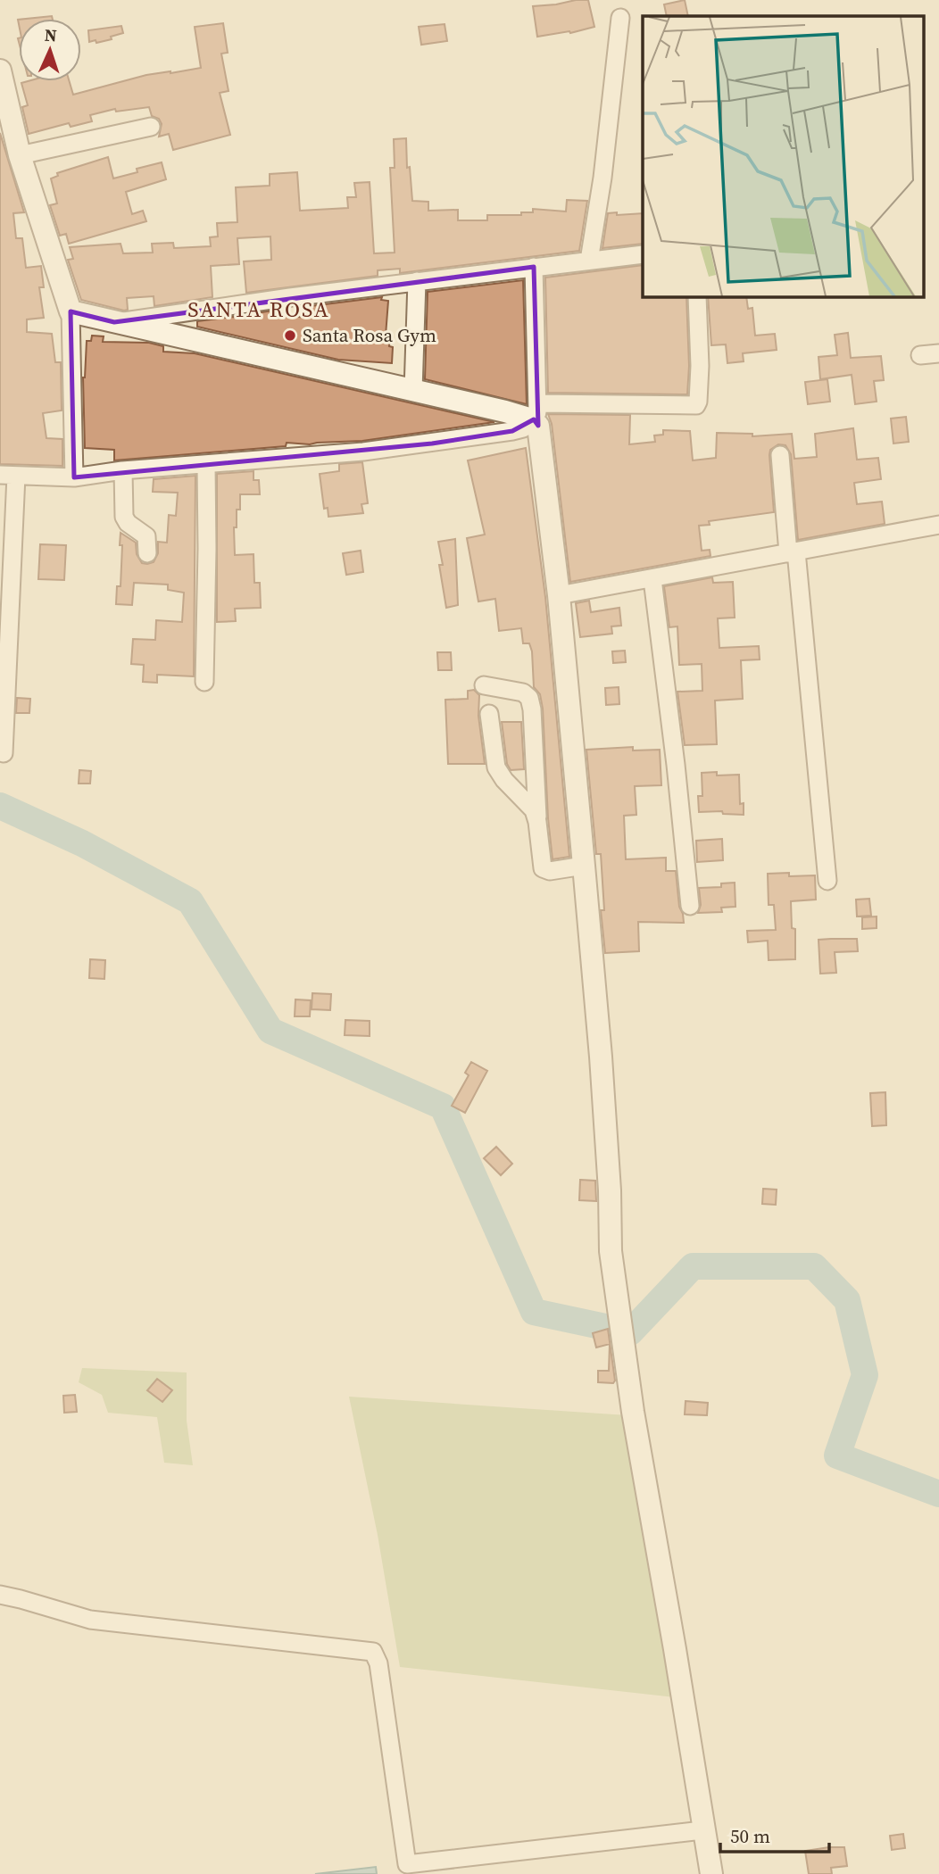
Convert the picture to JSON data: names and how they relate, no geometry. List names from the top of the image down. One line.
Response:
{"districts":["SANTA ROSA"],"places":["Santa Rosa Gym"],"scale_bar":"50 m","north":"top"}
